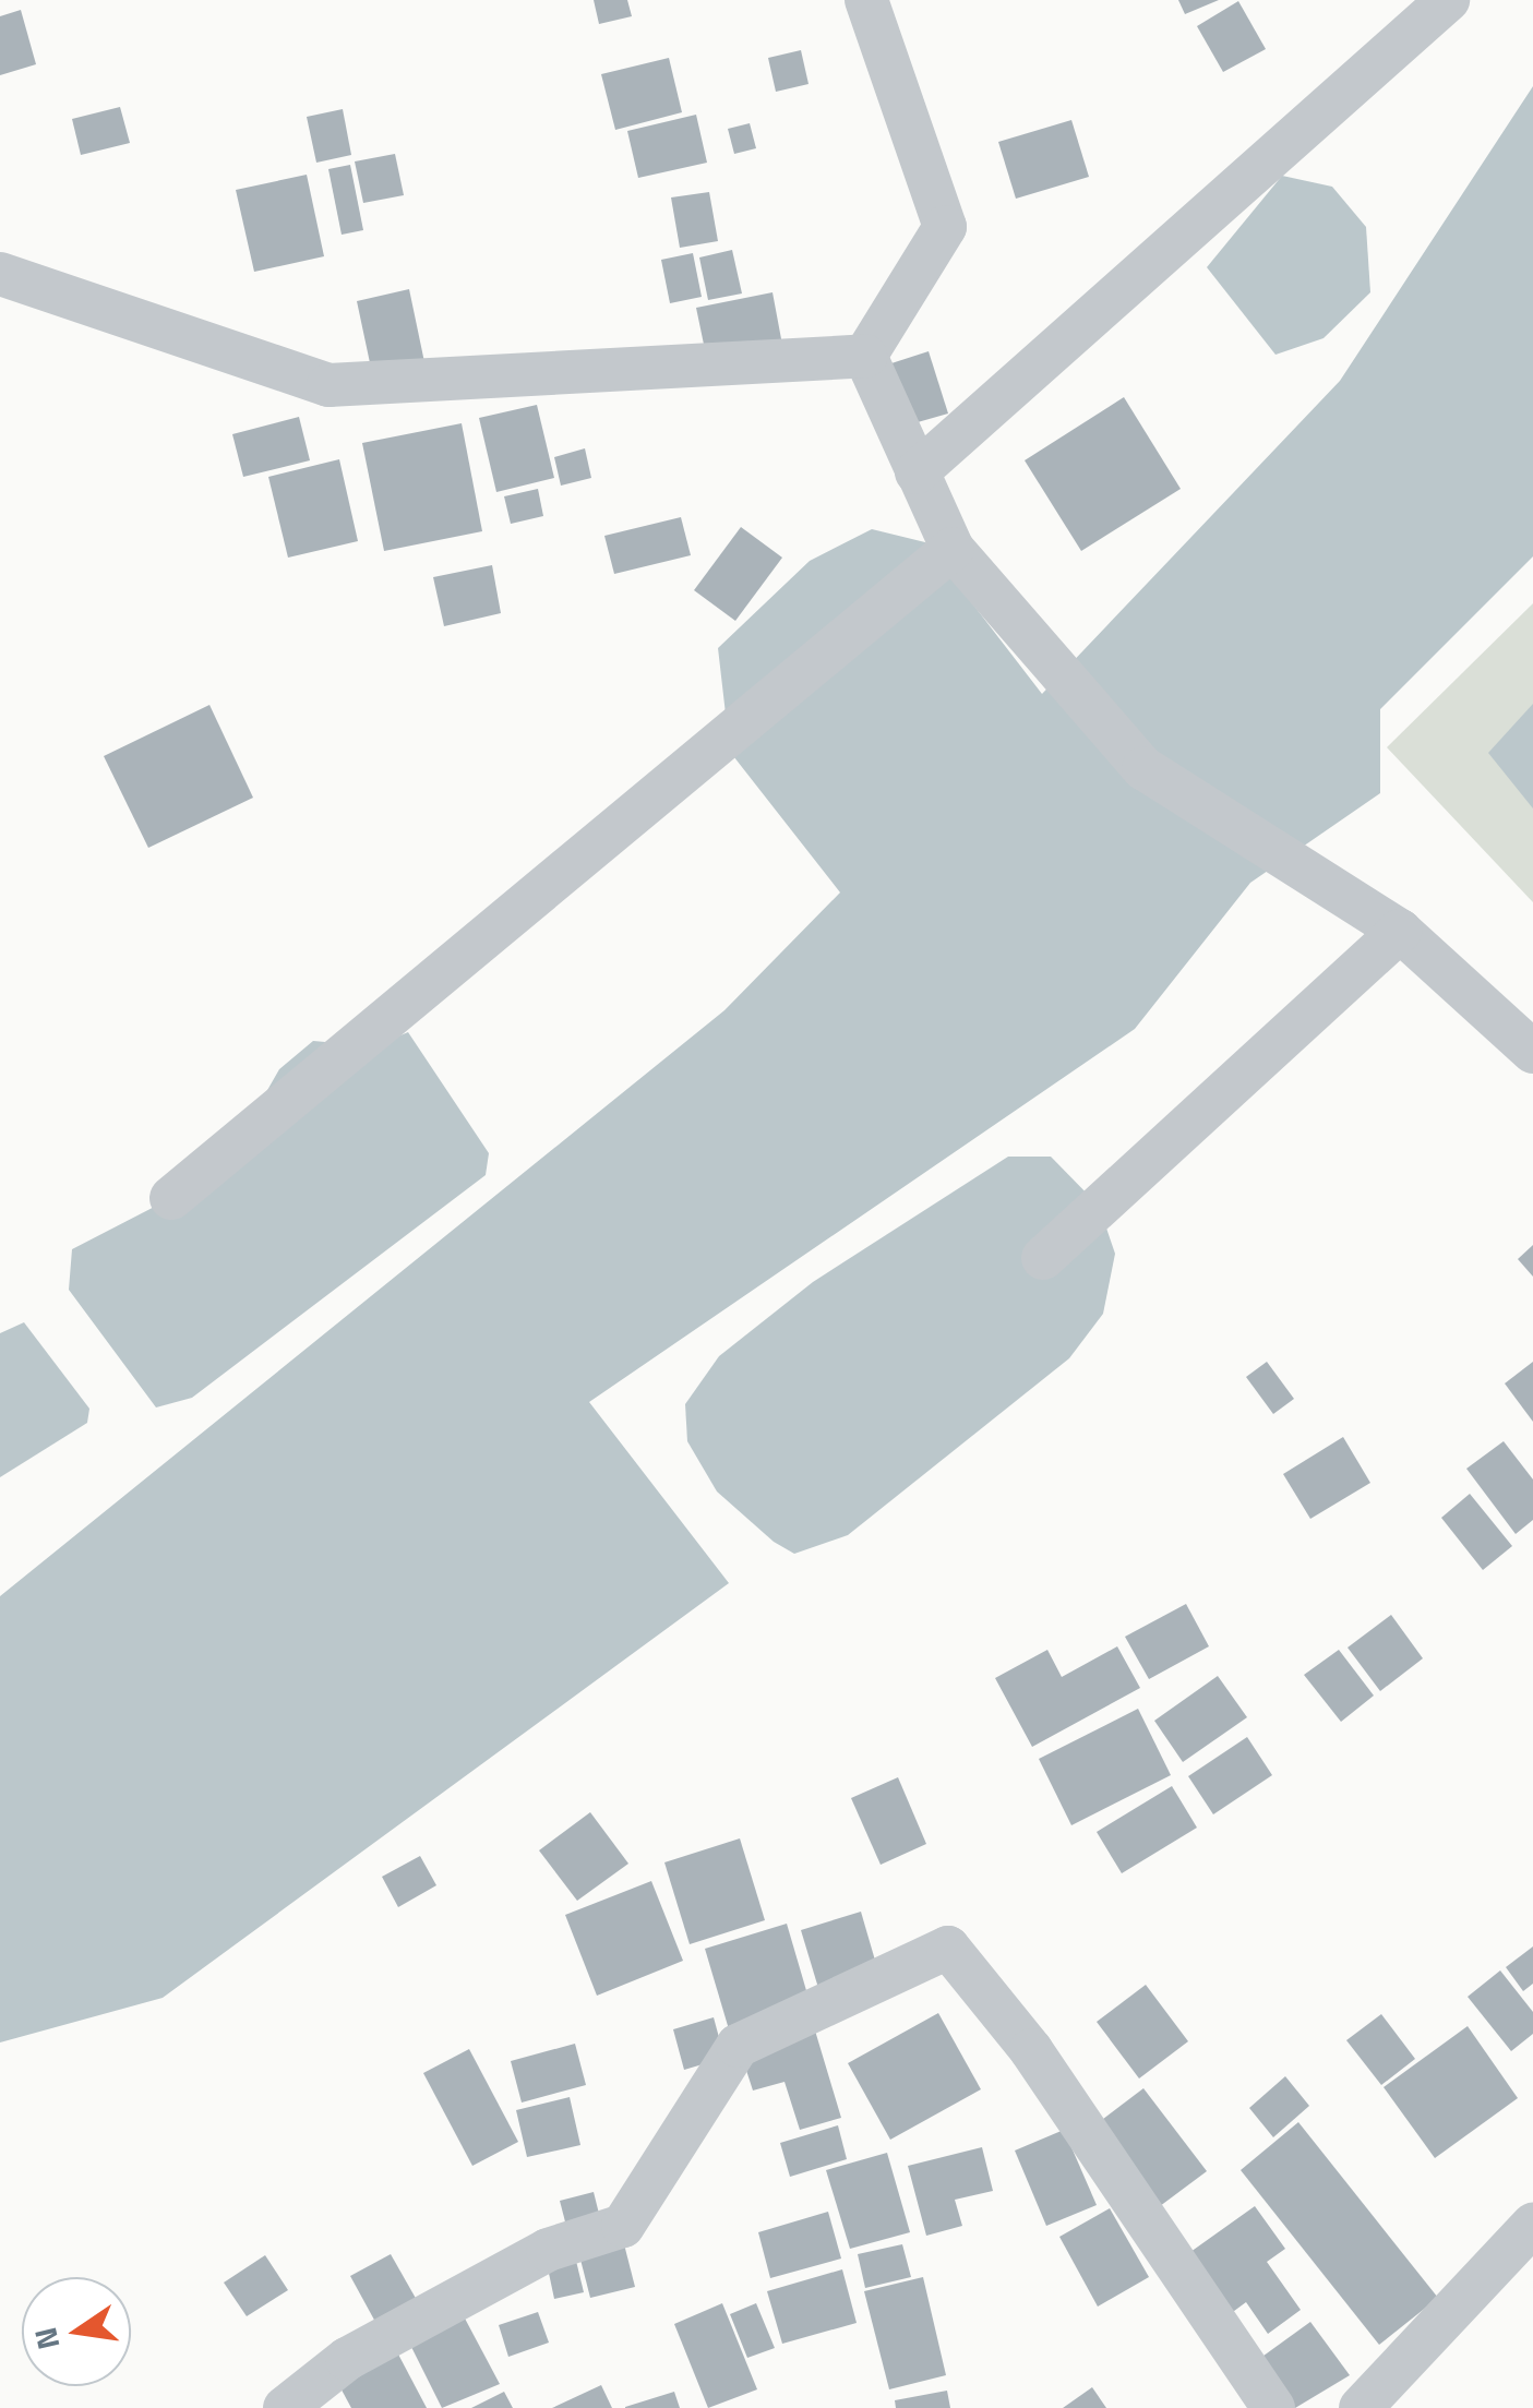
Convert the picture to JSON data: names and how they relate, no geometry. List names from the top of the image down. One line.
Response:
{"north":"left"}
